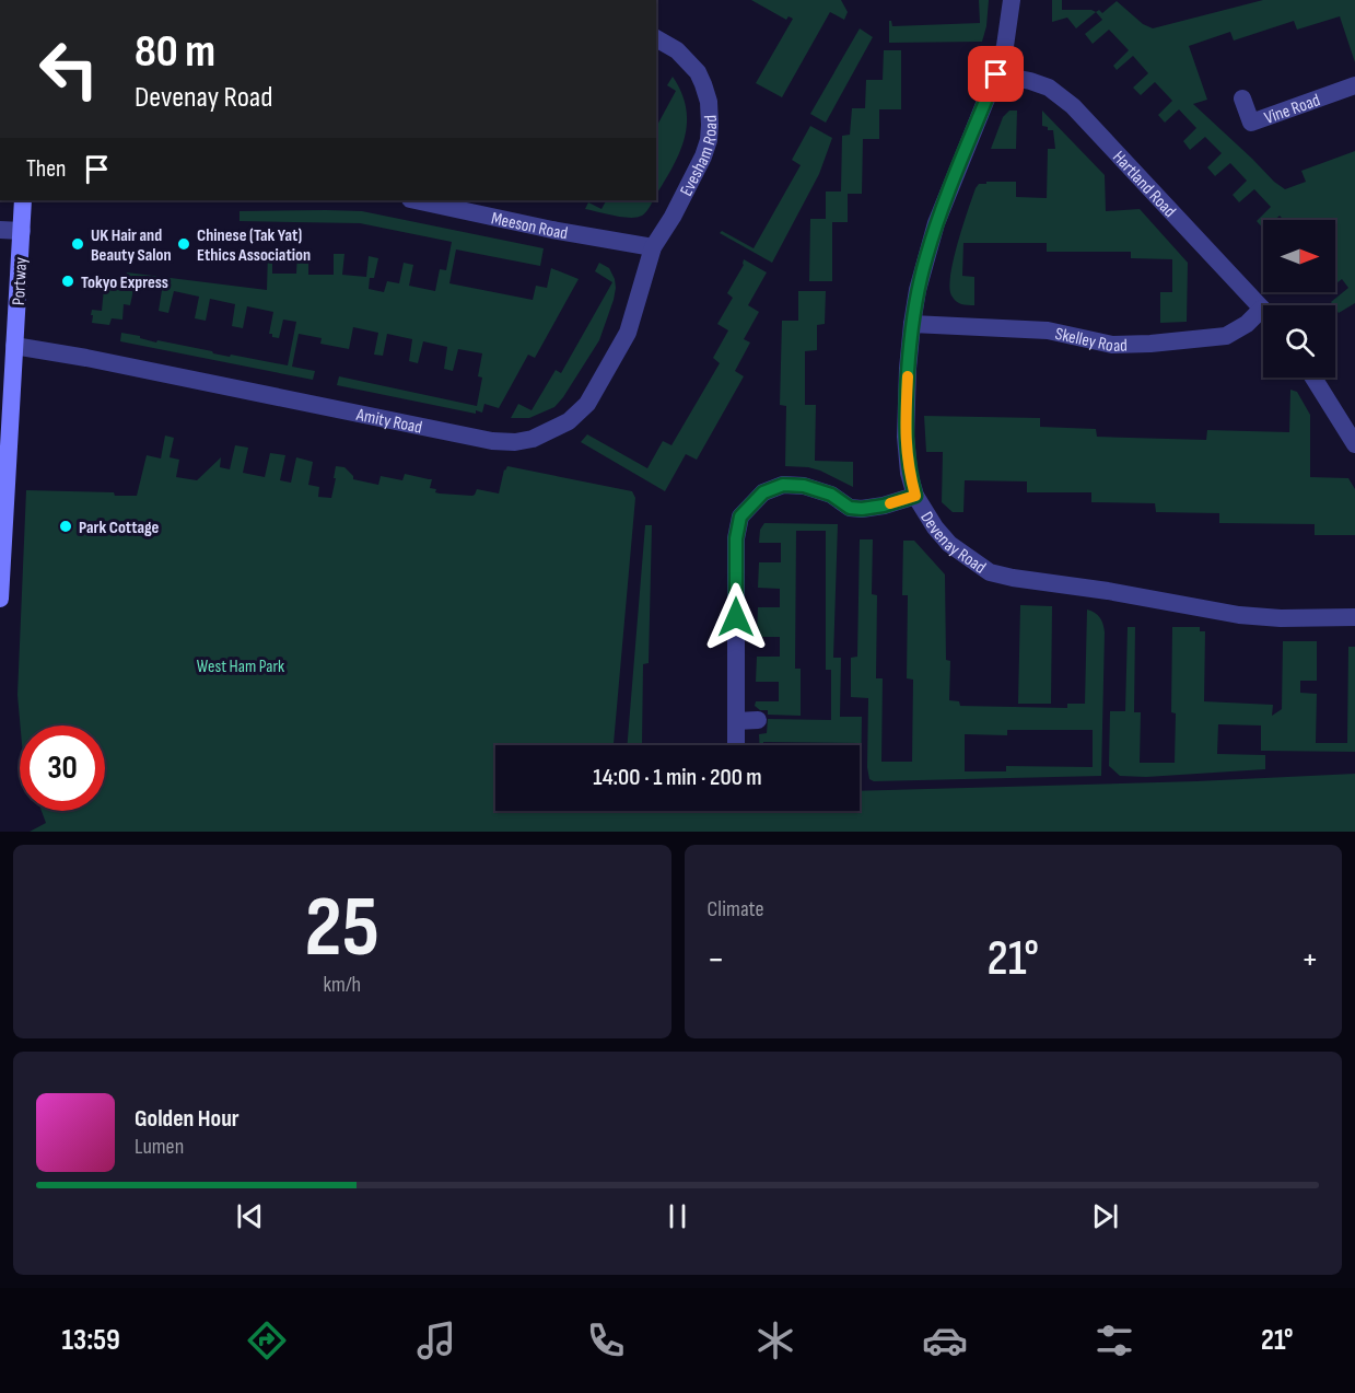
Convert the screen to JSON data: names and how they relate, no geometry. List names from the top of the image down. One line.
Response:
{"streets":{"main road":["Portway"],"street":["Vine Road","Evesham Road","Hartland Road","Meeson Road","Skelley Road","Amity Road","Devenay Road"]},"crossings":[["Evesham Road","Meeson Road"],["Evesham Road","Amity Road"],["Hartland Road","Skelley Road"],["Hartland Road","Devenay Road"],["Meeson Road","Amity Road"],["Portway","Amity Road"],["Skelley Road","Devenay Road"]],"parks":["West Ham Park"],"places":["UK Hair and Beauty Salon","Chinese (Tak Yat) Ethics Association","Tokyo Express","Park Cottage"],"north":"right","page":{"turn":["80 m","Devenay Road"],"then":"Then","limit":"30","trip":"14:00 · 1 min · 200 m","tile":[["25","km/h"],"Climate"],"heat":["−","21°","+"],"song":["Golden Hour","Lumen"],"tabs":["13:59","21°"]}}
